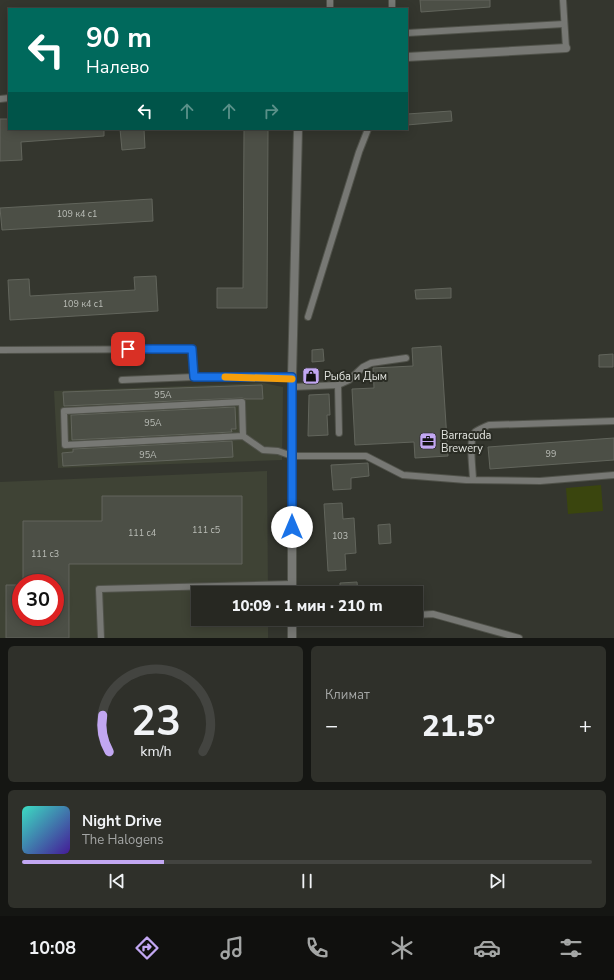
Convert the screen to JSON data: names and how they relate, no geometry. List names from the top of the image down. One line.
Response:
{"places":{"shop":["Рыба и Дым"],"office":["Barracuda Brewery"]},"house_numbers":["109 к4 с1","109 к4 с1","95А","95А","99","95А","111 с5","111 с4","103","111 с3"],"page":{"turn":["90 m","Налево"],"limit":"30","trip":"10:09 · 1 мин · 210 m","tile":"Климат","heat":["−","21.5°","+"],"song":["Night Drive","The Halogens"],"tabs":"10:08","gauge":["23","km/h"]}}
